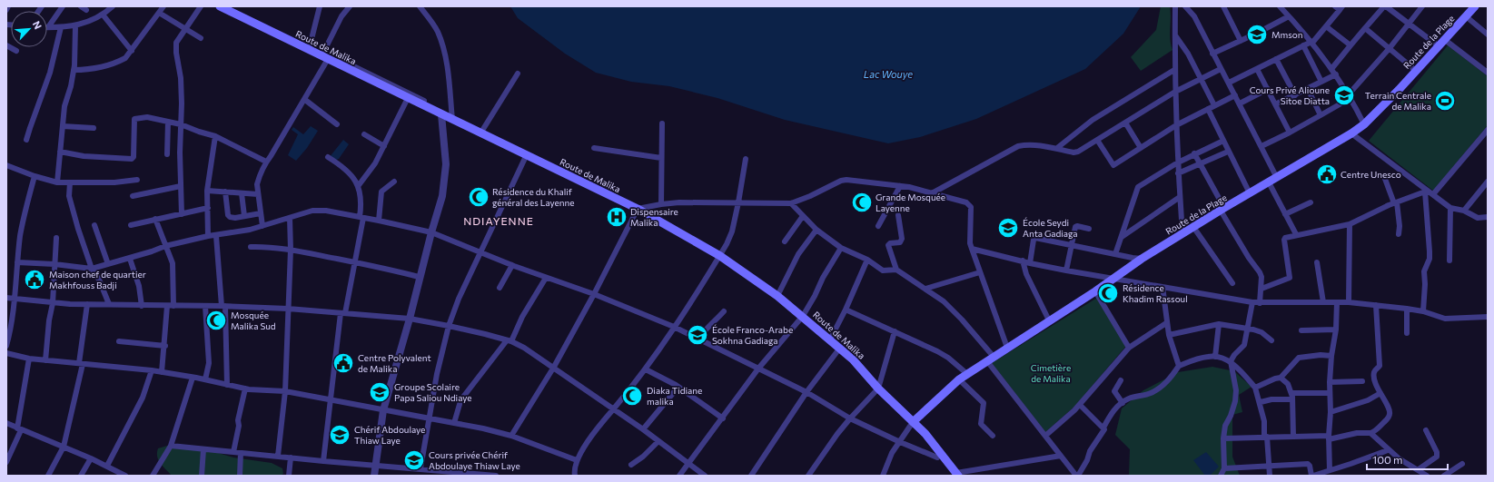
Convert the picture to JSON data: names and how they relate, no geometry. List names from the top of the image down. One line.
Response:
{"streets":{"main road":["Route de la Plage","Route de Malika"]},"crossings":[["Route de la Plage","Route de Malika"]],"districts":["NDIAYENNE"],"water":["Lac Wouye"],"parks":["Cimetière de Malika"],"places":{"school or university":["Mmson","Cours Privé Alioune Sitoe Diatta","École Seydi Anta Gadiaga","École Franco-Arabe Sokhna Gadiaga","Groupe Scolaire Papa Saliou Ndiaye","Chérif Abdoulaye Thiaw Laye","Cours privée Chérif Abdoulaye Thiaw Laye"],"sports":["Terrain Centrale de Malika"],"public building":["Centre Unesco","Maison chef de quartier Makhfouss Badji","Centre Polyvalent de Malika"],"mosque":["Résidence du Khalif général des Layenne","Grande Mosquée Layenne","Résidence Khadim Rassoul","Mosquée Malika Sud","Diaka Tidiane malika"],"hospital":["Dispensaire Malika"]},"scale_bar":"100 m","north":"top right"}
